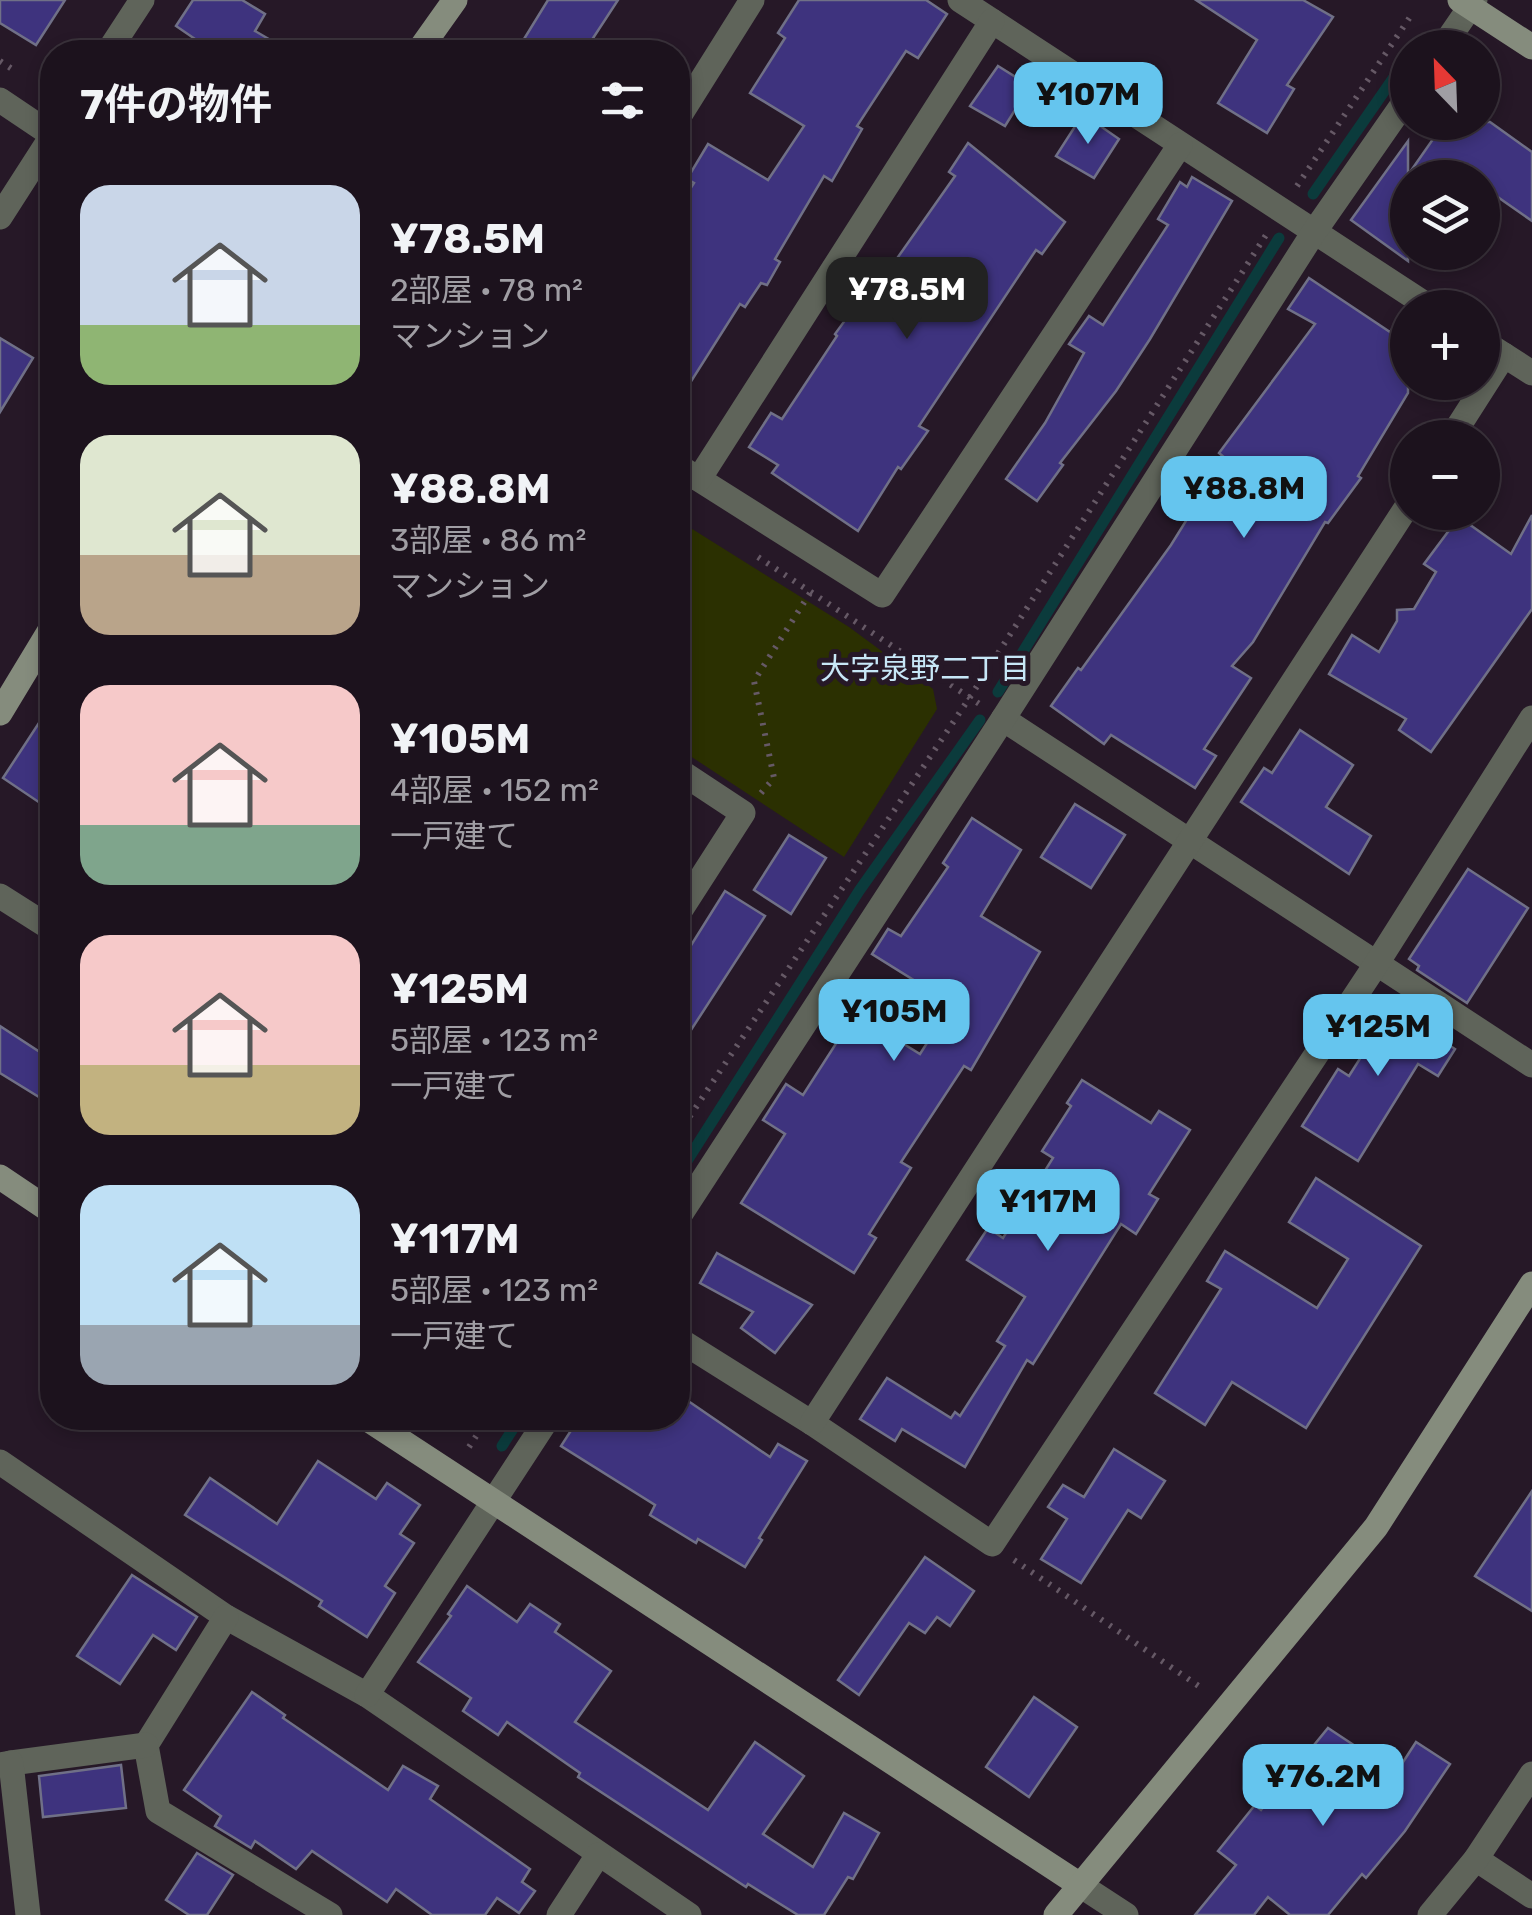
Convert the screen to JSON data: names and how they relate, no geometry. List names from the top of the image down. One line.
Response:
{"districts":["大字泉野二丁目"],"north":"top left","page":{"map_buttons":["+","−"],"heading":"7件の物件","price":["¥107M","¥78.5M","¥88.8M","¥105M","¥125M","¥117M","¥76.2M"],"list":[{"name":"¥78.5M","note":"2部屋 · 78 m² · マンション"},{"name":"¥88.8M","note":"3部屋 · 86 m² · マンション"},{"name":"¥105M","note":"4部屋 · 152 m² · 一戸建て"},{"name":"¥125M","note":"5部屋 · 123 m² · 一戸建て"},{"name":"¥117M","note":"5部屋 · 123 m² · 一戸建て"}]}}
